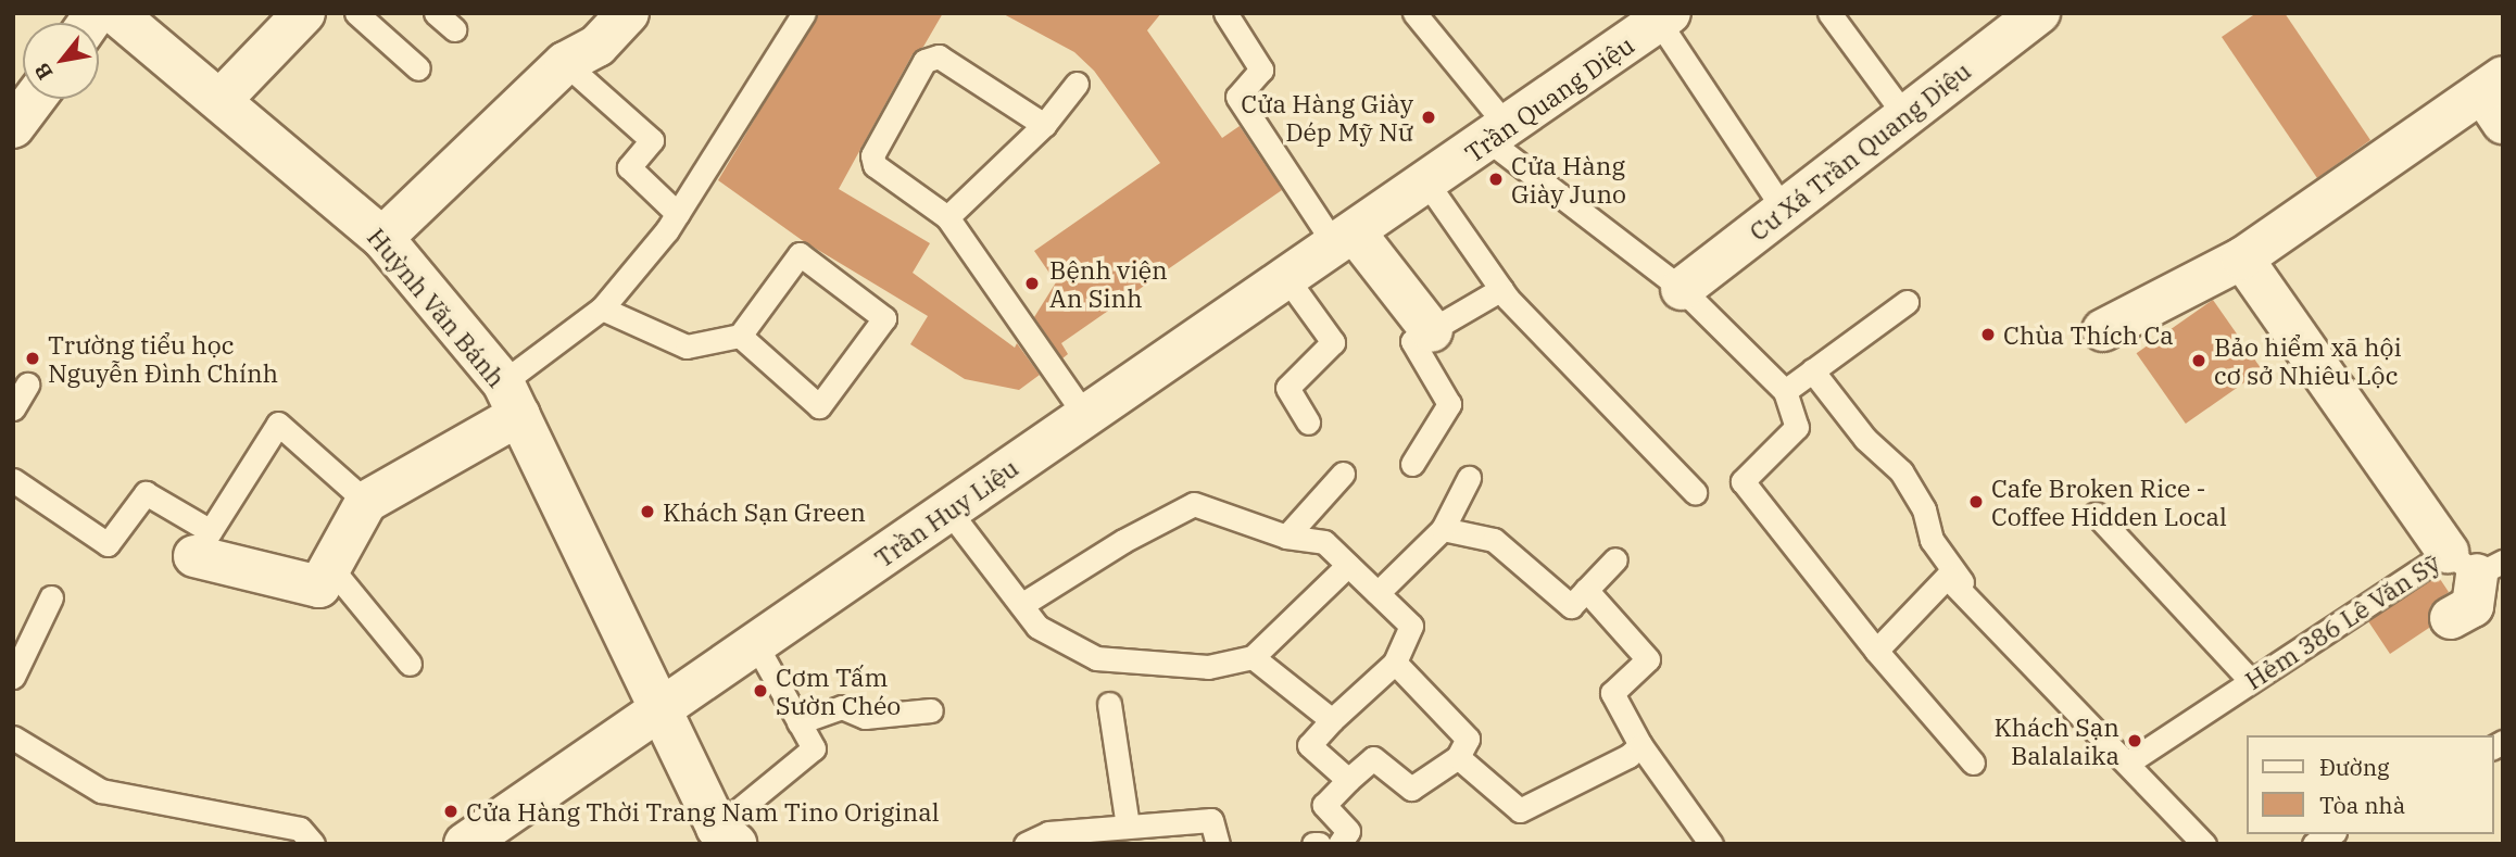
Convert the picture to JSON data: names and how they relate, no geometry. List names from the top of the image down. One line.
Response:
{"streets":{"street":["Trần Quang Diệu","Cư Xá Trần Quang Diệu","Huỳnh Văn Bánh","Trần Huy Liệu","Hẻm 386 Lê Văn Sỹ"]},"crossings":[["Trần Quang Diệu","Trần Huy Liệu"],["Huỳnh Văn Bánh","Trần Huy Liệu"]],"places":["Cửa Hàng Giày Dép Mỹ Nữ","Cửa Hàng Giày Juno","Bệnh viện An Sinh","Chùa Thích Ca","Trường tiểu học Nguyễn Đình Chính","Bảo hiểm xã hội cơ sở Nhiêu Lộc","Cafe Broken Rice - Coffee Hidden Local","Khách Sạn Green","Cơm Tấm Sườn Chéo","Khách Sạn Balalaika","Cửa Hàng Thời Trang Nam Tino Original"],"legend":["Đường","Tòa nhà"],"north":"bottom left"}
